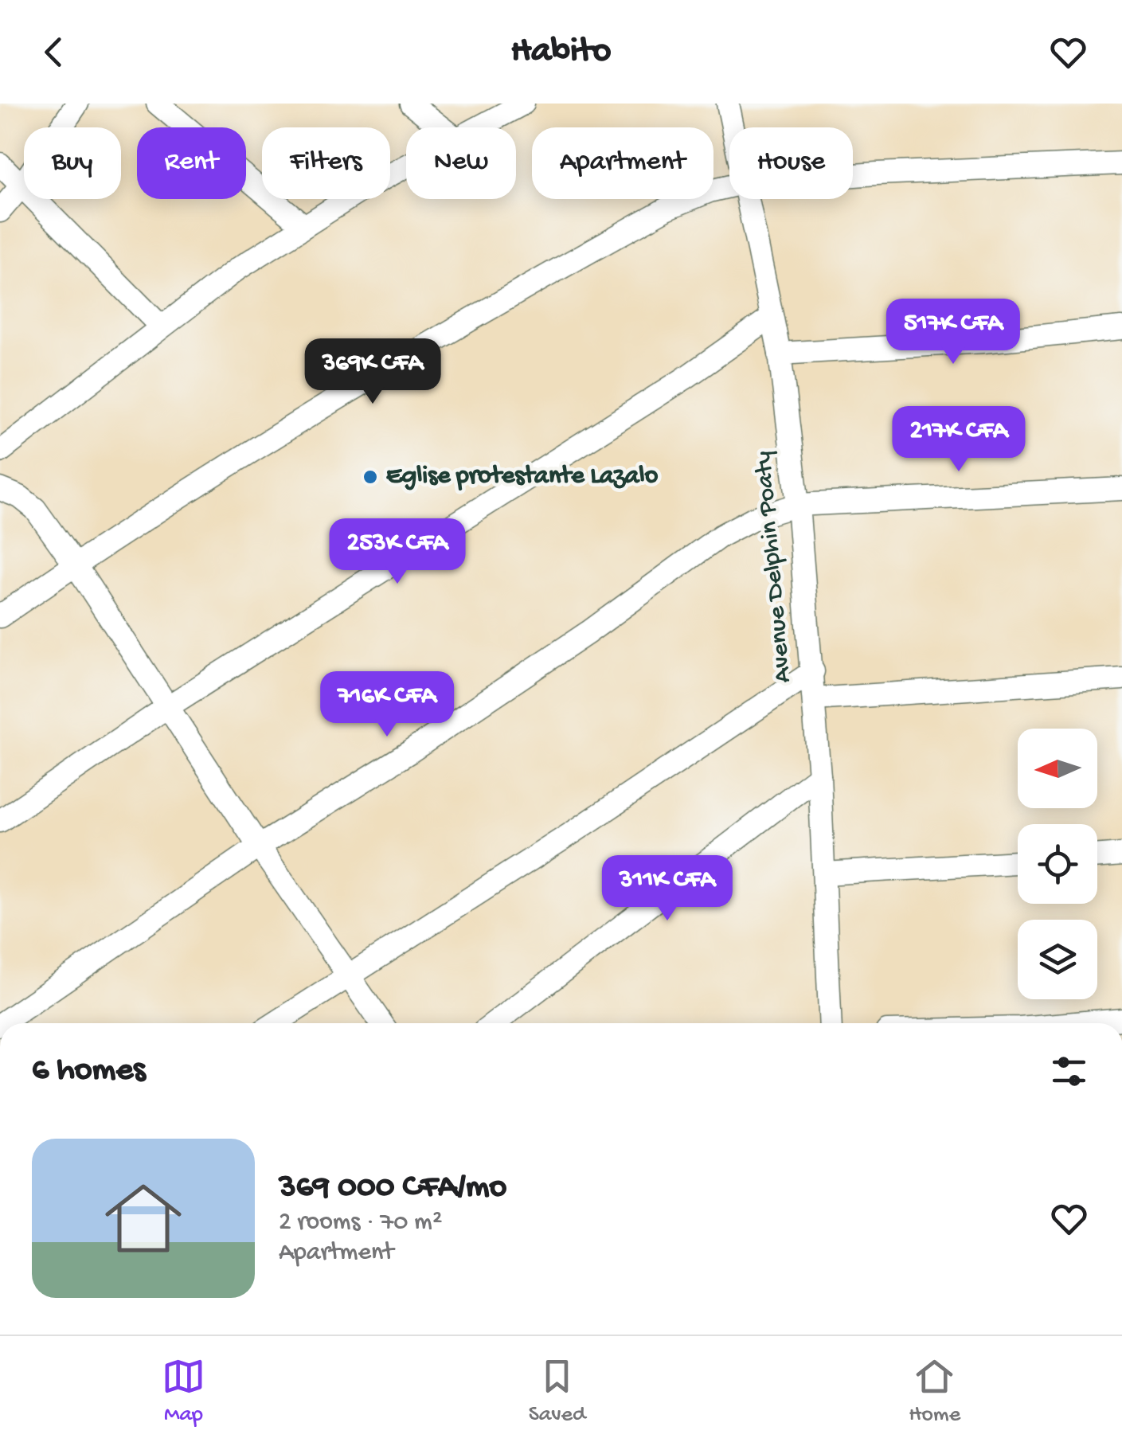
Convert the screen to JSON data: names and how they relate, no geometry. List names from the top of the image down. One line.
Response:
{"streets":{"street":["Avenue Delphin Poaty"]},"places":["Eglise protestante Lazalo"],"north":"left","page":{"header":"Habito","chip":["Buy","Rent","Filters","New","Apartment","House"],"price":["517K CFA","369K CFA","217K CFA","253K CFA","716K CFA","311K CFA"],"heading":"6 homes","list":[{"name":"369 000 CFA/mo","note":"2 rooms · 70 m² · Apartment"}],"tabs":["Map","Saved","Home"]}}
